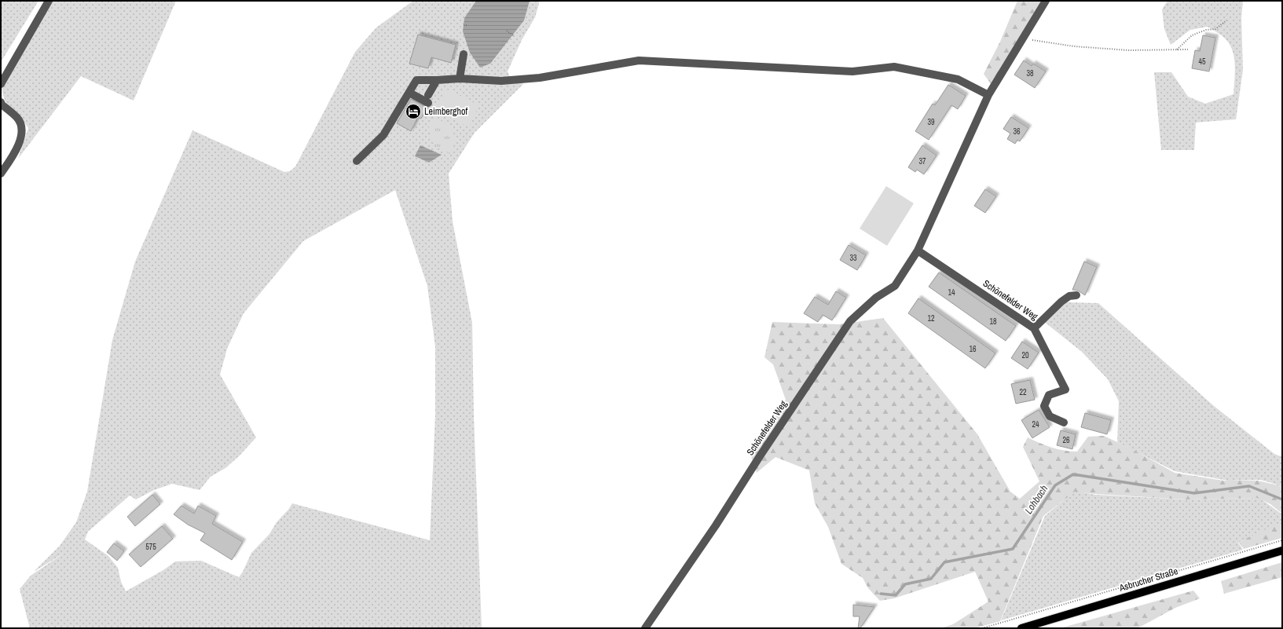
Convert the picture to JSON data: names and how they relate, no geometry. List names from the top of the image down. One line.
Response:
{"streets":{"main road":["Asbrucher Straße"],"street":["Schönefelder Weg"]},"water":["Lohbach"],"places":{"hotel":["Leimberghof"]},"house_numbers":["45","38","39","36","37","33","14","12","18","16","20","22","24","26","575"]}
